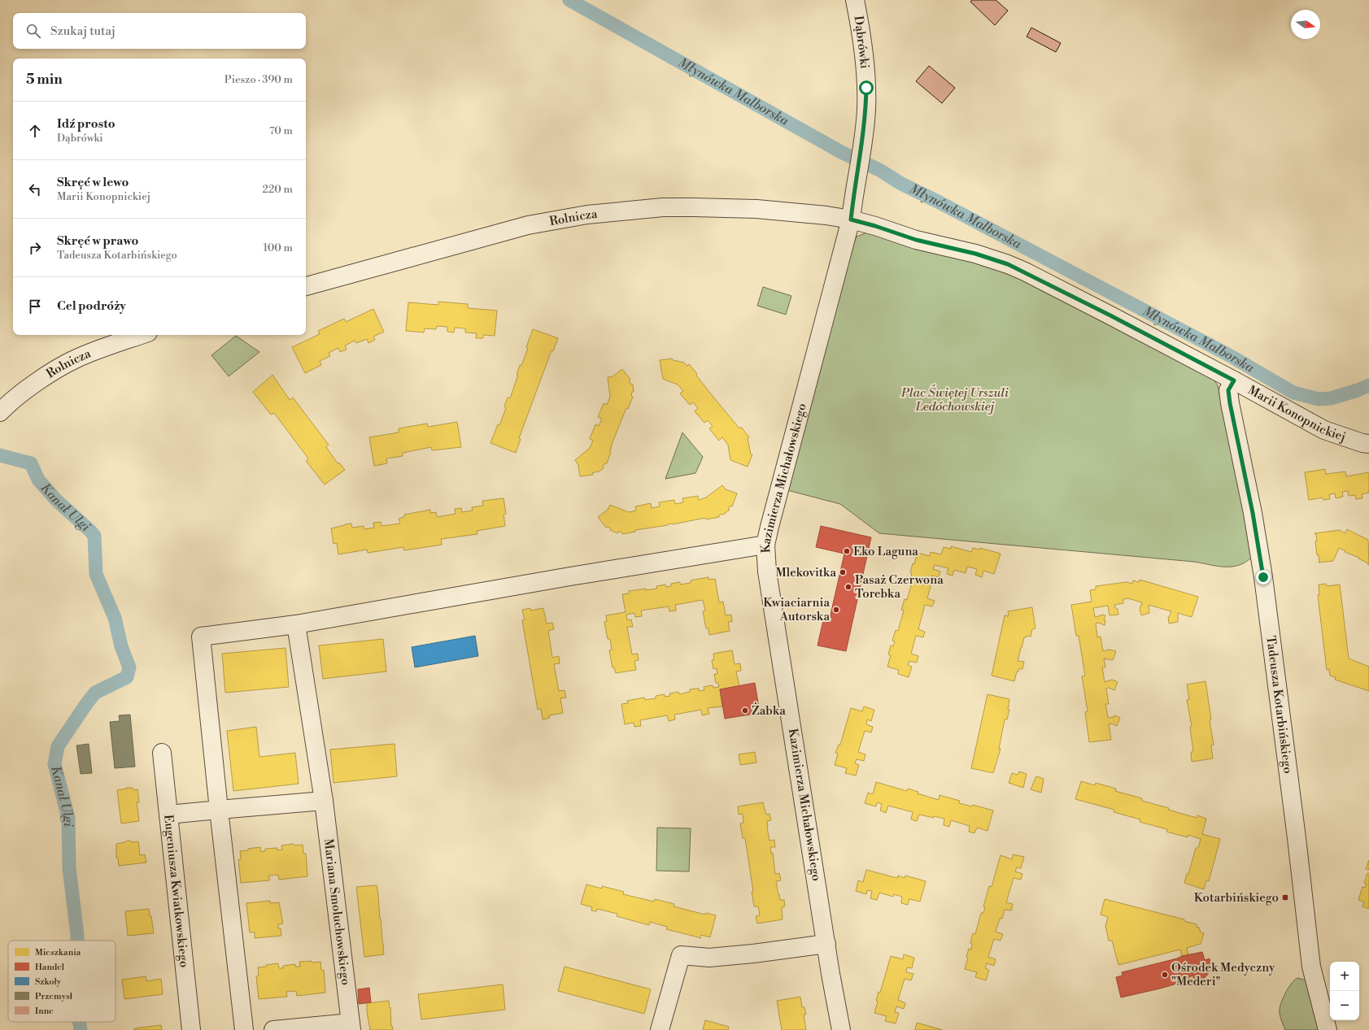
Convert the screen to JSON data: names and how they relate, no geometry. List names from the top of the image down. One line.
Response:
{"streets":{"street":["Dąbrówki","Rolnicza","Marii Konopnickiej","Kazimierza Michałowskiego","Tadeusza Kotarbińskiego","Eugeniusza Kwiatkowskiego","Mariana Smoluchowskiego"]},"crossings":[["Dąbrówki","Rolnicza"],["Dąbrówki","Marii Konopnickiej"],["Dąbrówki","Kazimierza Michałowskiego"],["Rolnicza","Marii Konopnickiej"],["Rolnicza","Kazimierza Michałowskiego"],["Marii Konopnickiej","Kazimierza Michałowskiego"],["Marii Konopnickiej","Tadeusza Kotarbińskiego"]],"water":["Młynówka Malborska","Kanał Ulgi"],"parks":["Plac Świętej Urszuli Ledóchowskiej"],"places":{"other":["Eko Laguna","Mlekovitka","Pasaż Czerwona Torebka","Kwiaciarnia Autorska","Żabka","Ośrodek Medyczny \"Mederi\""],"transit":["Kotarbińskiego"]},"legend":["Mieszkania","Handel","Szkoły","Przemysł","Inne"],"north":"right","page":{"search":"Szukaj tutaj","heading":["5 min","Pieszo · 390 m"],"list":[["Idź prosto","Dąbrówki","70 m"],["Skręć w lewo","Marii Konopnickiej","220 m"],["Skręć w prawo","Tadeusza Kotarbińskiego","100 m"],"Cel podróży"],"map_buttons":["+","−"]}}
